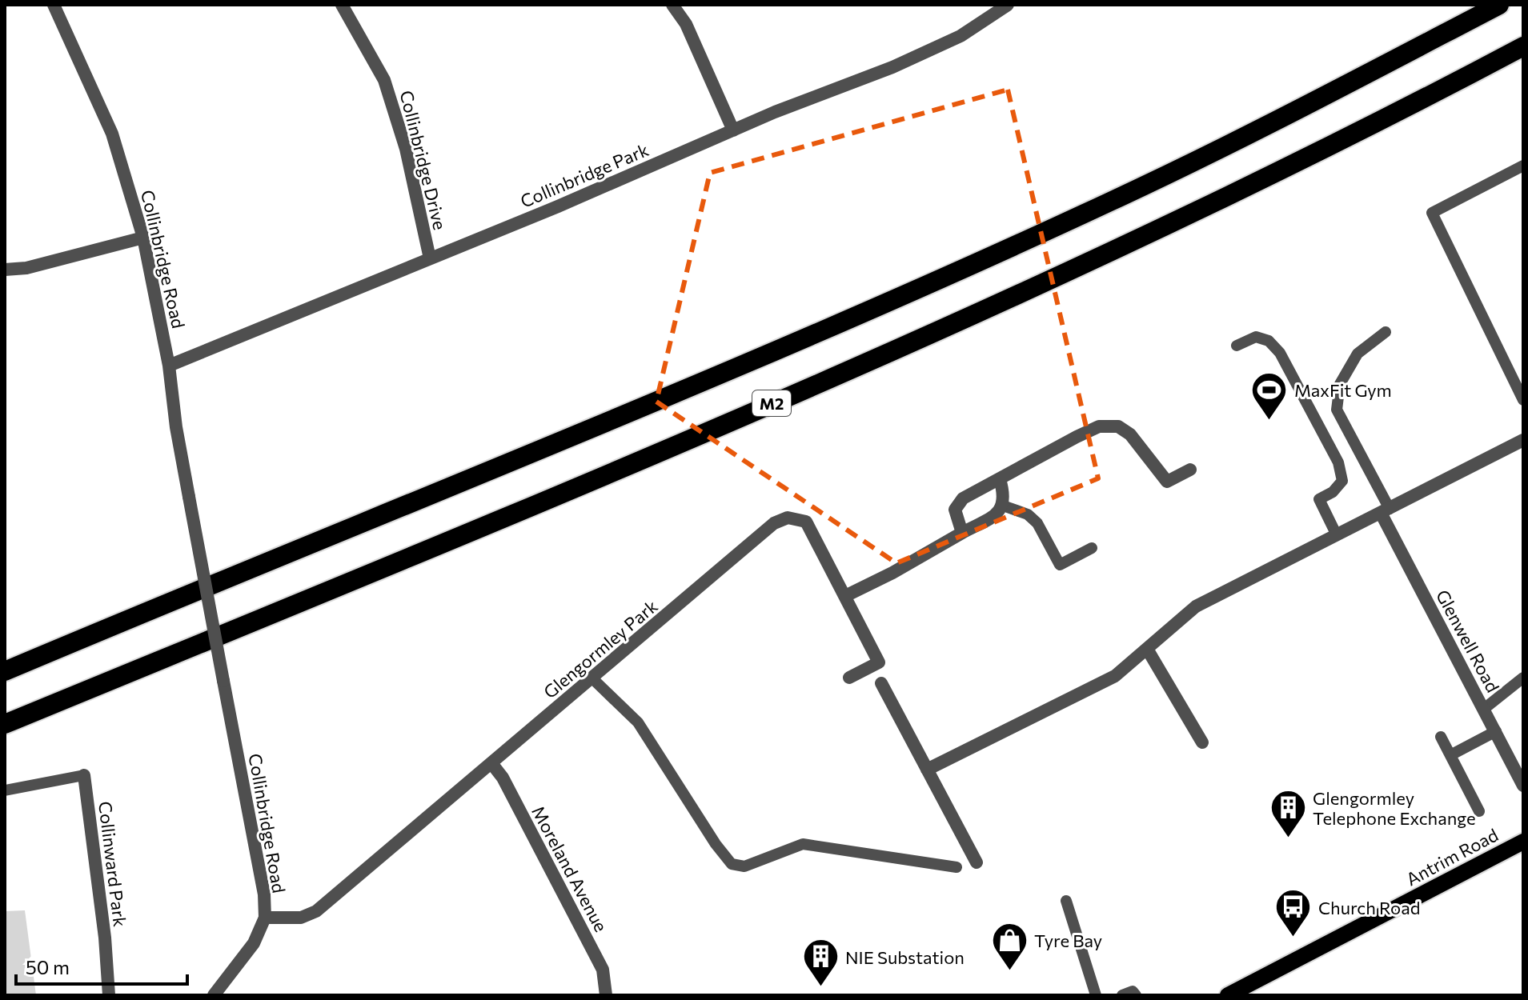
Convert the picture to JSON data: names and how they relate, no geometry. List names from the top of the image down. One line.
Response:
{"streets":{"highway":["M2"],"main road":["Antrim Road"],"street":["Collinbridge Drive","Collinbridge Park","Collinbridge Road","Glenwell Road","Glengormley Park","Collinward Park","Moreland Avenue"]},"crossings":[["Collinbridge Drive","Collinbridge Park"],["Collinbridge Park","Collinbridge Road"],["Collinbridge Road","Glengormley Park"],["Glengormley Park","Moreland Avenue"]],"places":{"sports":["MaxFit Gym"],"building":["Glengormley Telephone Exchange","NIE Substation"],"bus stop":["Church Road"],"shop":["Tyre Bay"]},"scale_bar":"50 m"}
